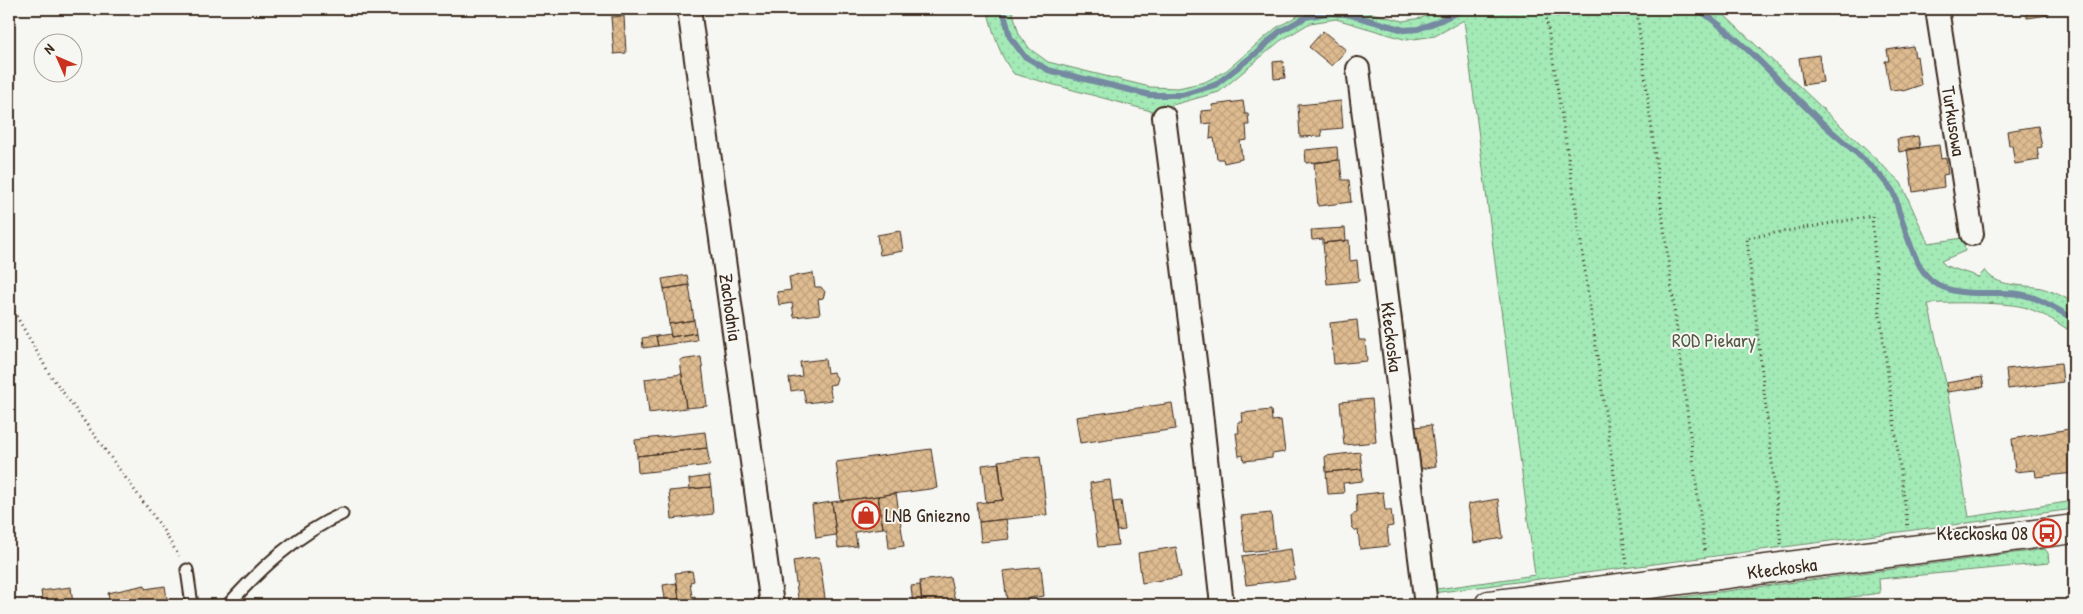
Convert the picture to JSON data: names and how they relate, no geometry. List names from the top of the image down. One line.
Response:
{"streets":{"main road":["Kłeckoska"],"street":["Turkusowa","Zachodnia"]},"parks":["ROD Piekary"],"places":{"shop":["LNB Gniezno"],"bus stop":["Kłeckoska 08"]},"north":"top left"}
